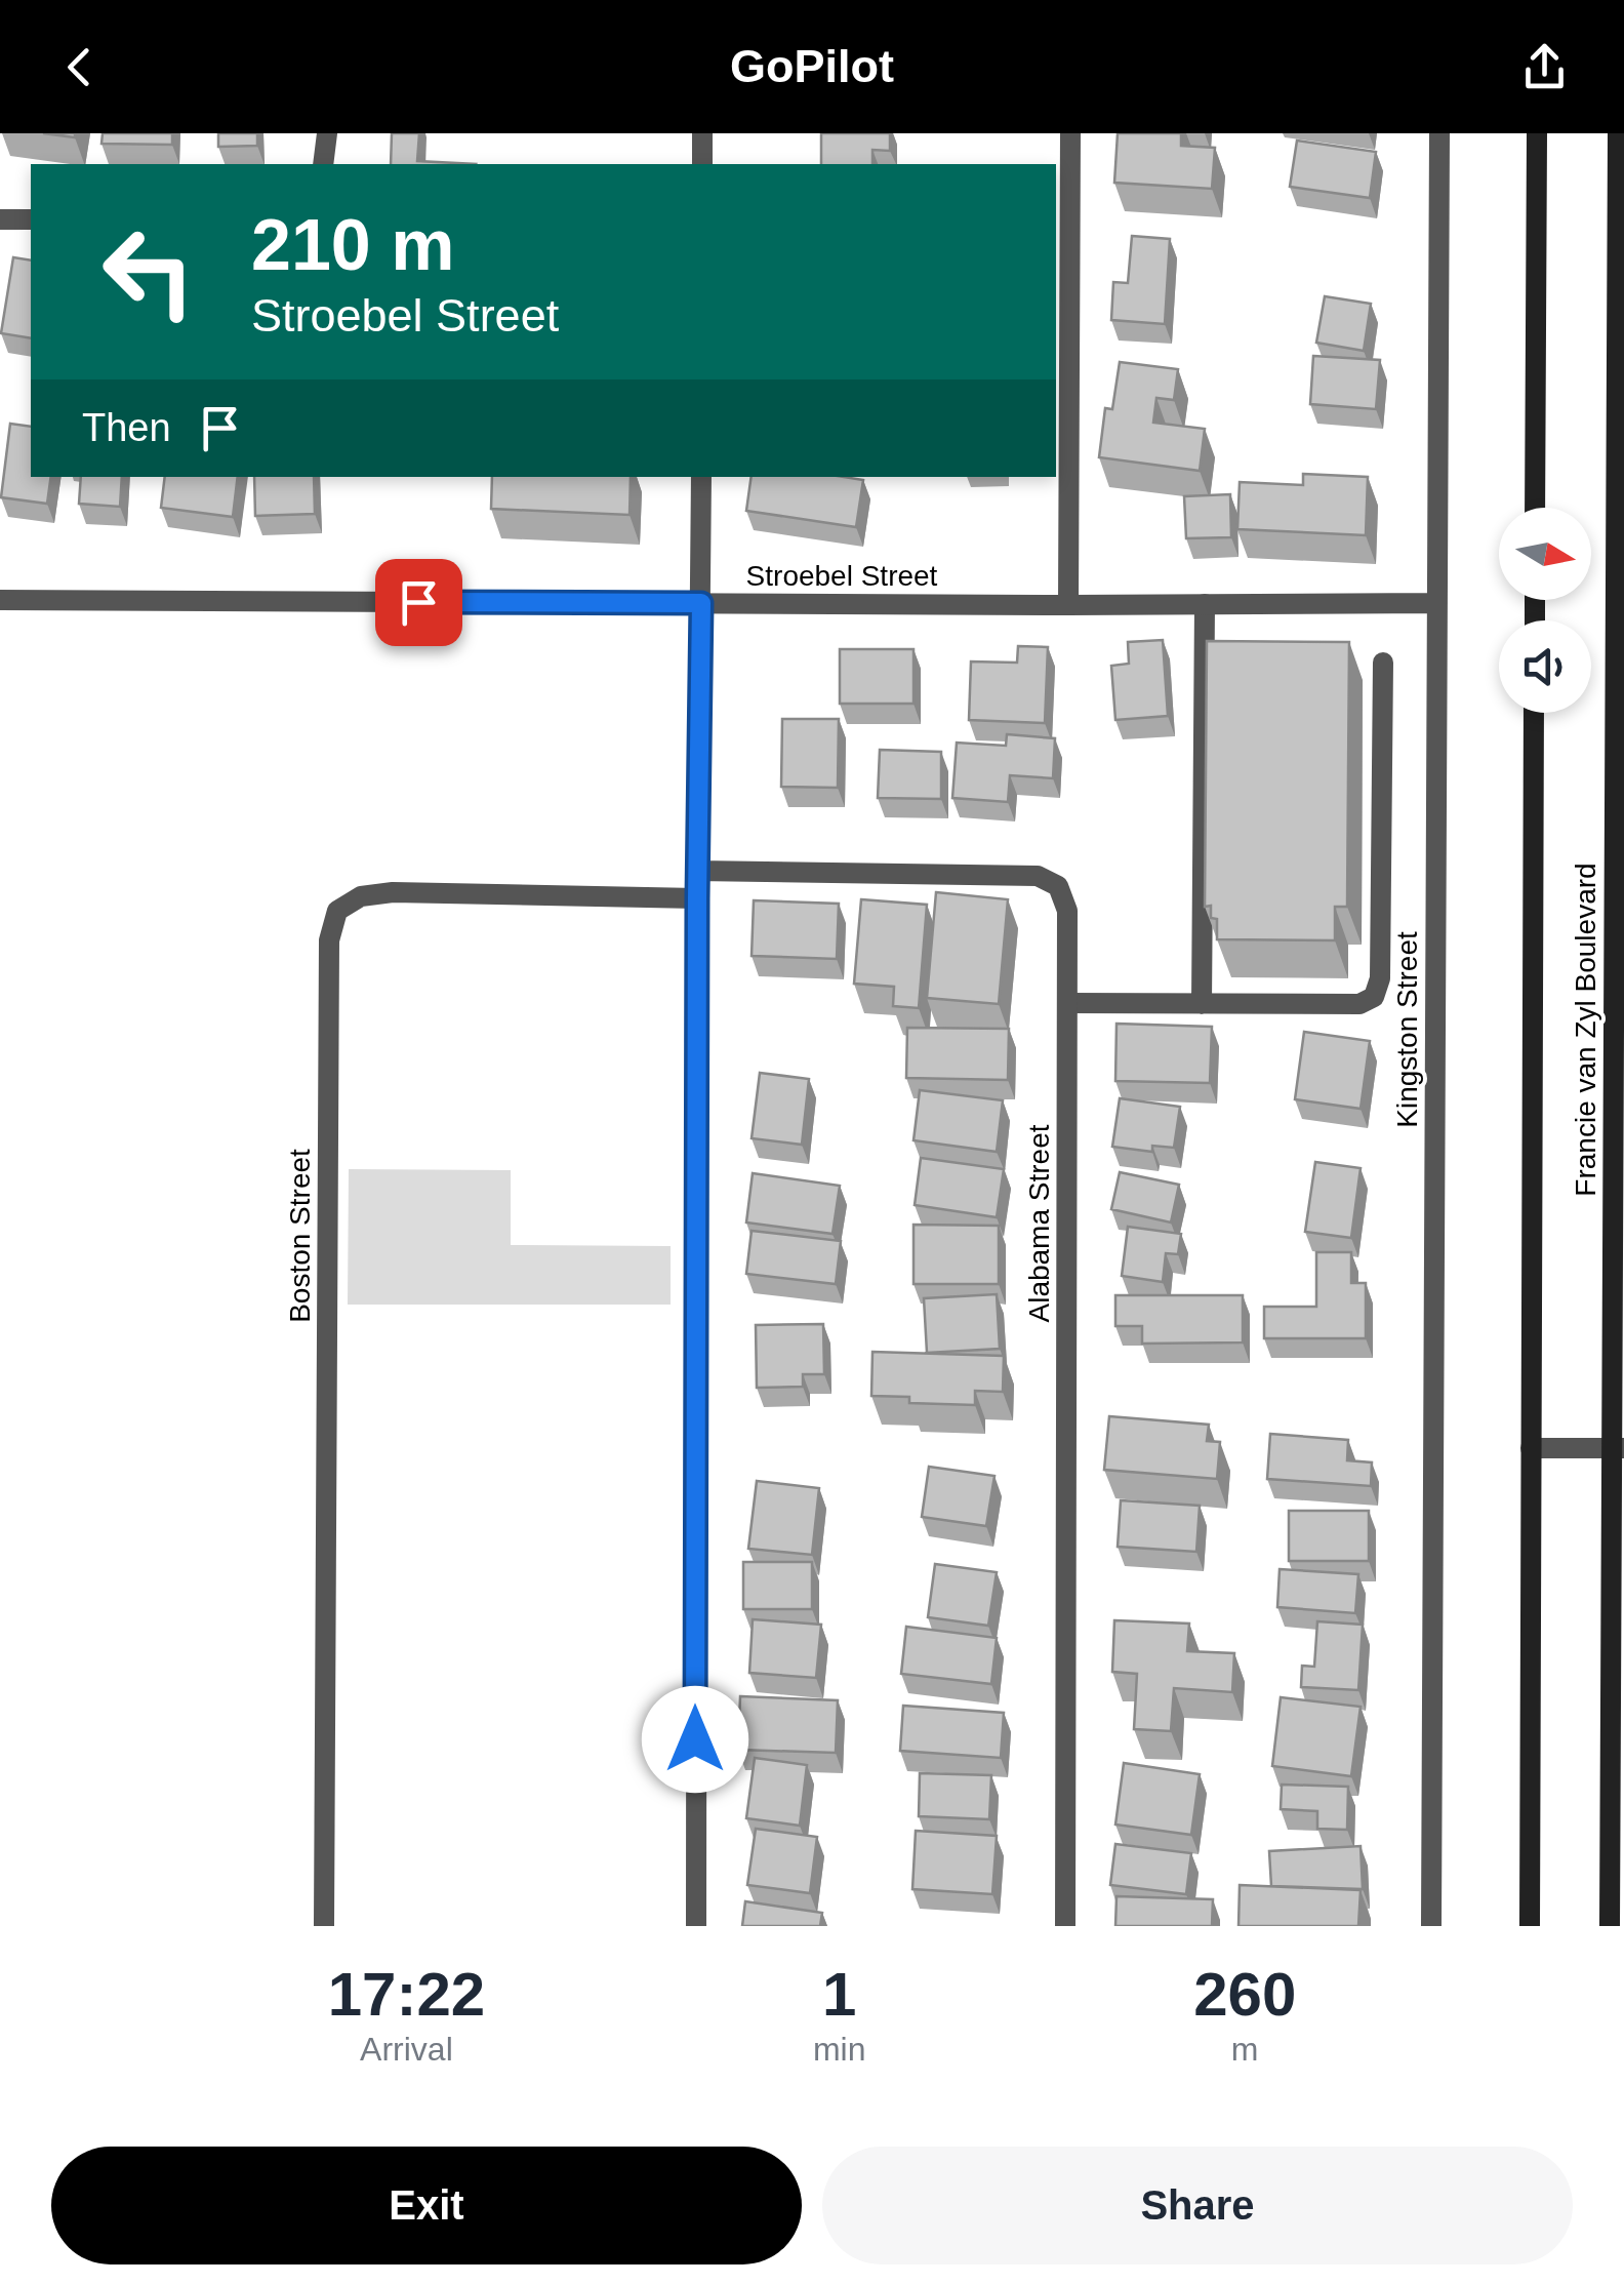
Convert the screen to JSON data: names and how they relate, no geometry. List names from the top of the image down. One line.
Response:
{"streets":{"main road":["Francie van Zyl Boulevard"],"street":["Stroebel Street","Kingston Street","Alabama Street","Boston Street"]},"crossings":[["Stroebel Street","Kingston Street"]],"north":"right","page":{"header":"GoPilot","turn":["210 m","Stroebel Street"],"then":"Then","eta":["17:22","Arrival","1","min","260","m"],"buttons":["Exit","Share"]}}
